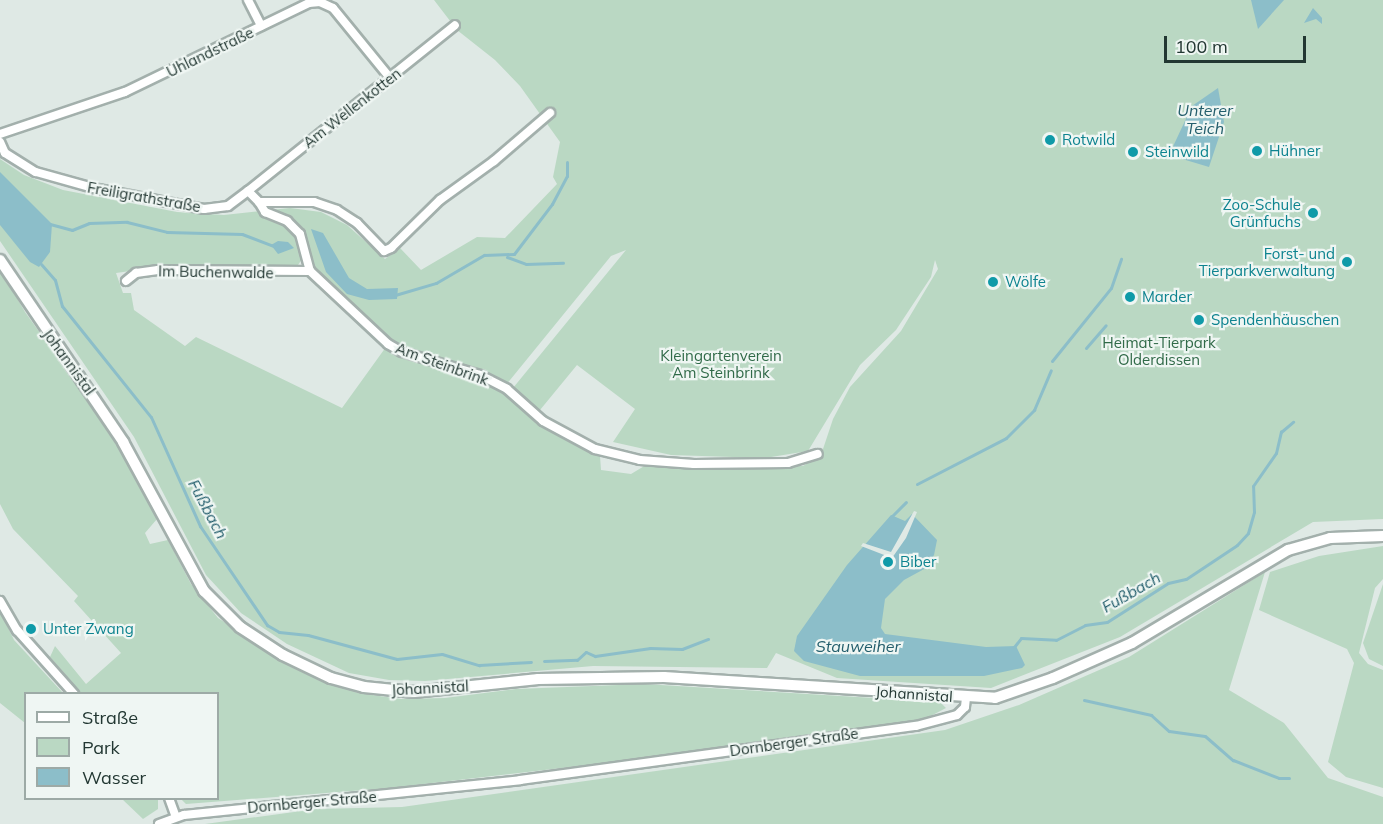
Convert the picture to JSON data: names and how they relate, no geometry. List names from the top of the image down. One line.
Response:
{"streets":{"main road":["Johannistal"],"street":["Uhlandstraße","Am Wellenkotten","Freiligrathstraße","Im Buchenwalde","Am Steinbrink","Dornberger Straße"]},"crossings":[["Uhlandstraße","Am Wellenkotten"],["Am Wellenkotten","Freiligrathstraße"],["Im Buchenwalde","Am Steinbrink"],["Johannistal","Dornberger Straße"]],"water":["Unterer Teich","Fußbach","Stauweiher"],"parks":["Heimat-Tierpark Olderdissen","Kleingartenverein Am Steinbrink"],"places":["Rotwild","Hühner","Steinwild","Zoo-Schule Grünfuchs","Forst- und Tierparkverwaltung","Wölfe","Marder","Spendenhäuschen","Biber","Unter Zwang"],"legend":["Straße","Park","Wasser"],"scale_bar":"100 m"}
